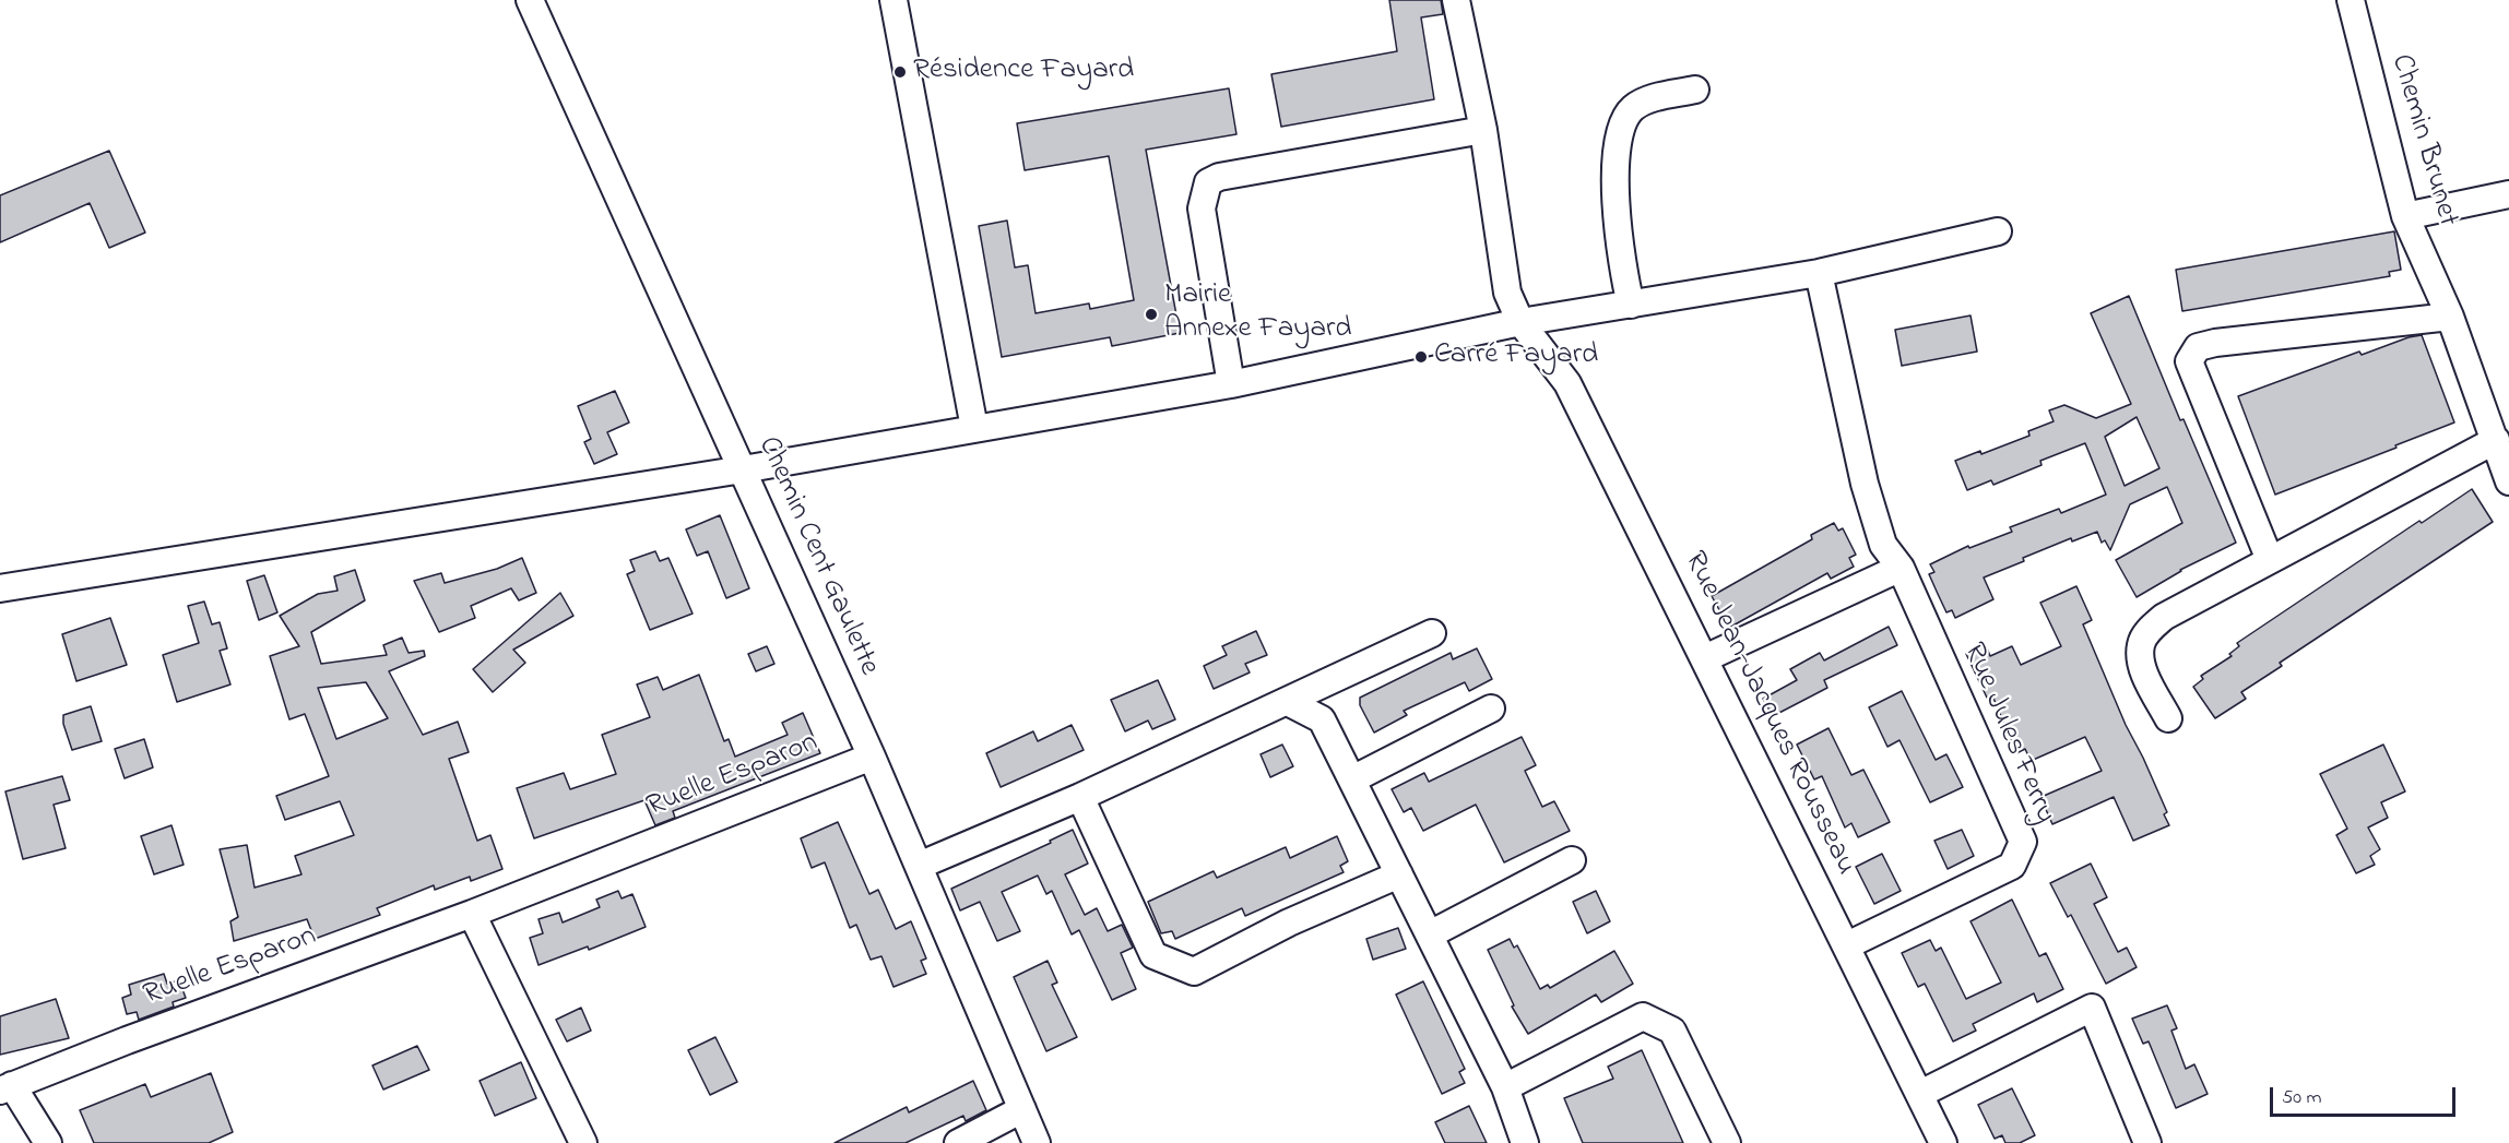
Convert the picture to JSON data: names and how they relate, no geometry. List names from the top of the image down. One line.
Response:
{"streets":{"street":["Chemin Brunet","Chemin Cent Gaulette","Rue Jean-Jacques Rousseau","Rue Jules Ferry","Ruelle Esparon"]},"crossings":[["Chemin Cent Gaulette","Ruelle Esparon"],["Rue Jean-Jacques Rousseau","Rue Jules Ferry"]],"places":["Résidence Fayard","Mairie Annexe Fayard","Carré Fayard"],"scale_bar":"50 m"}
